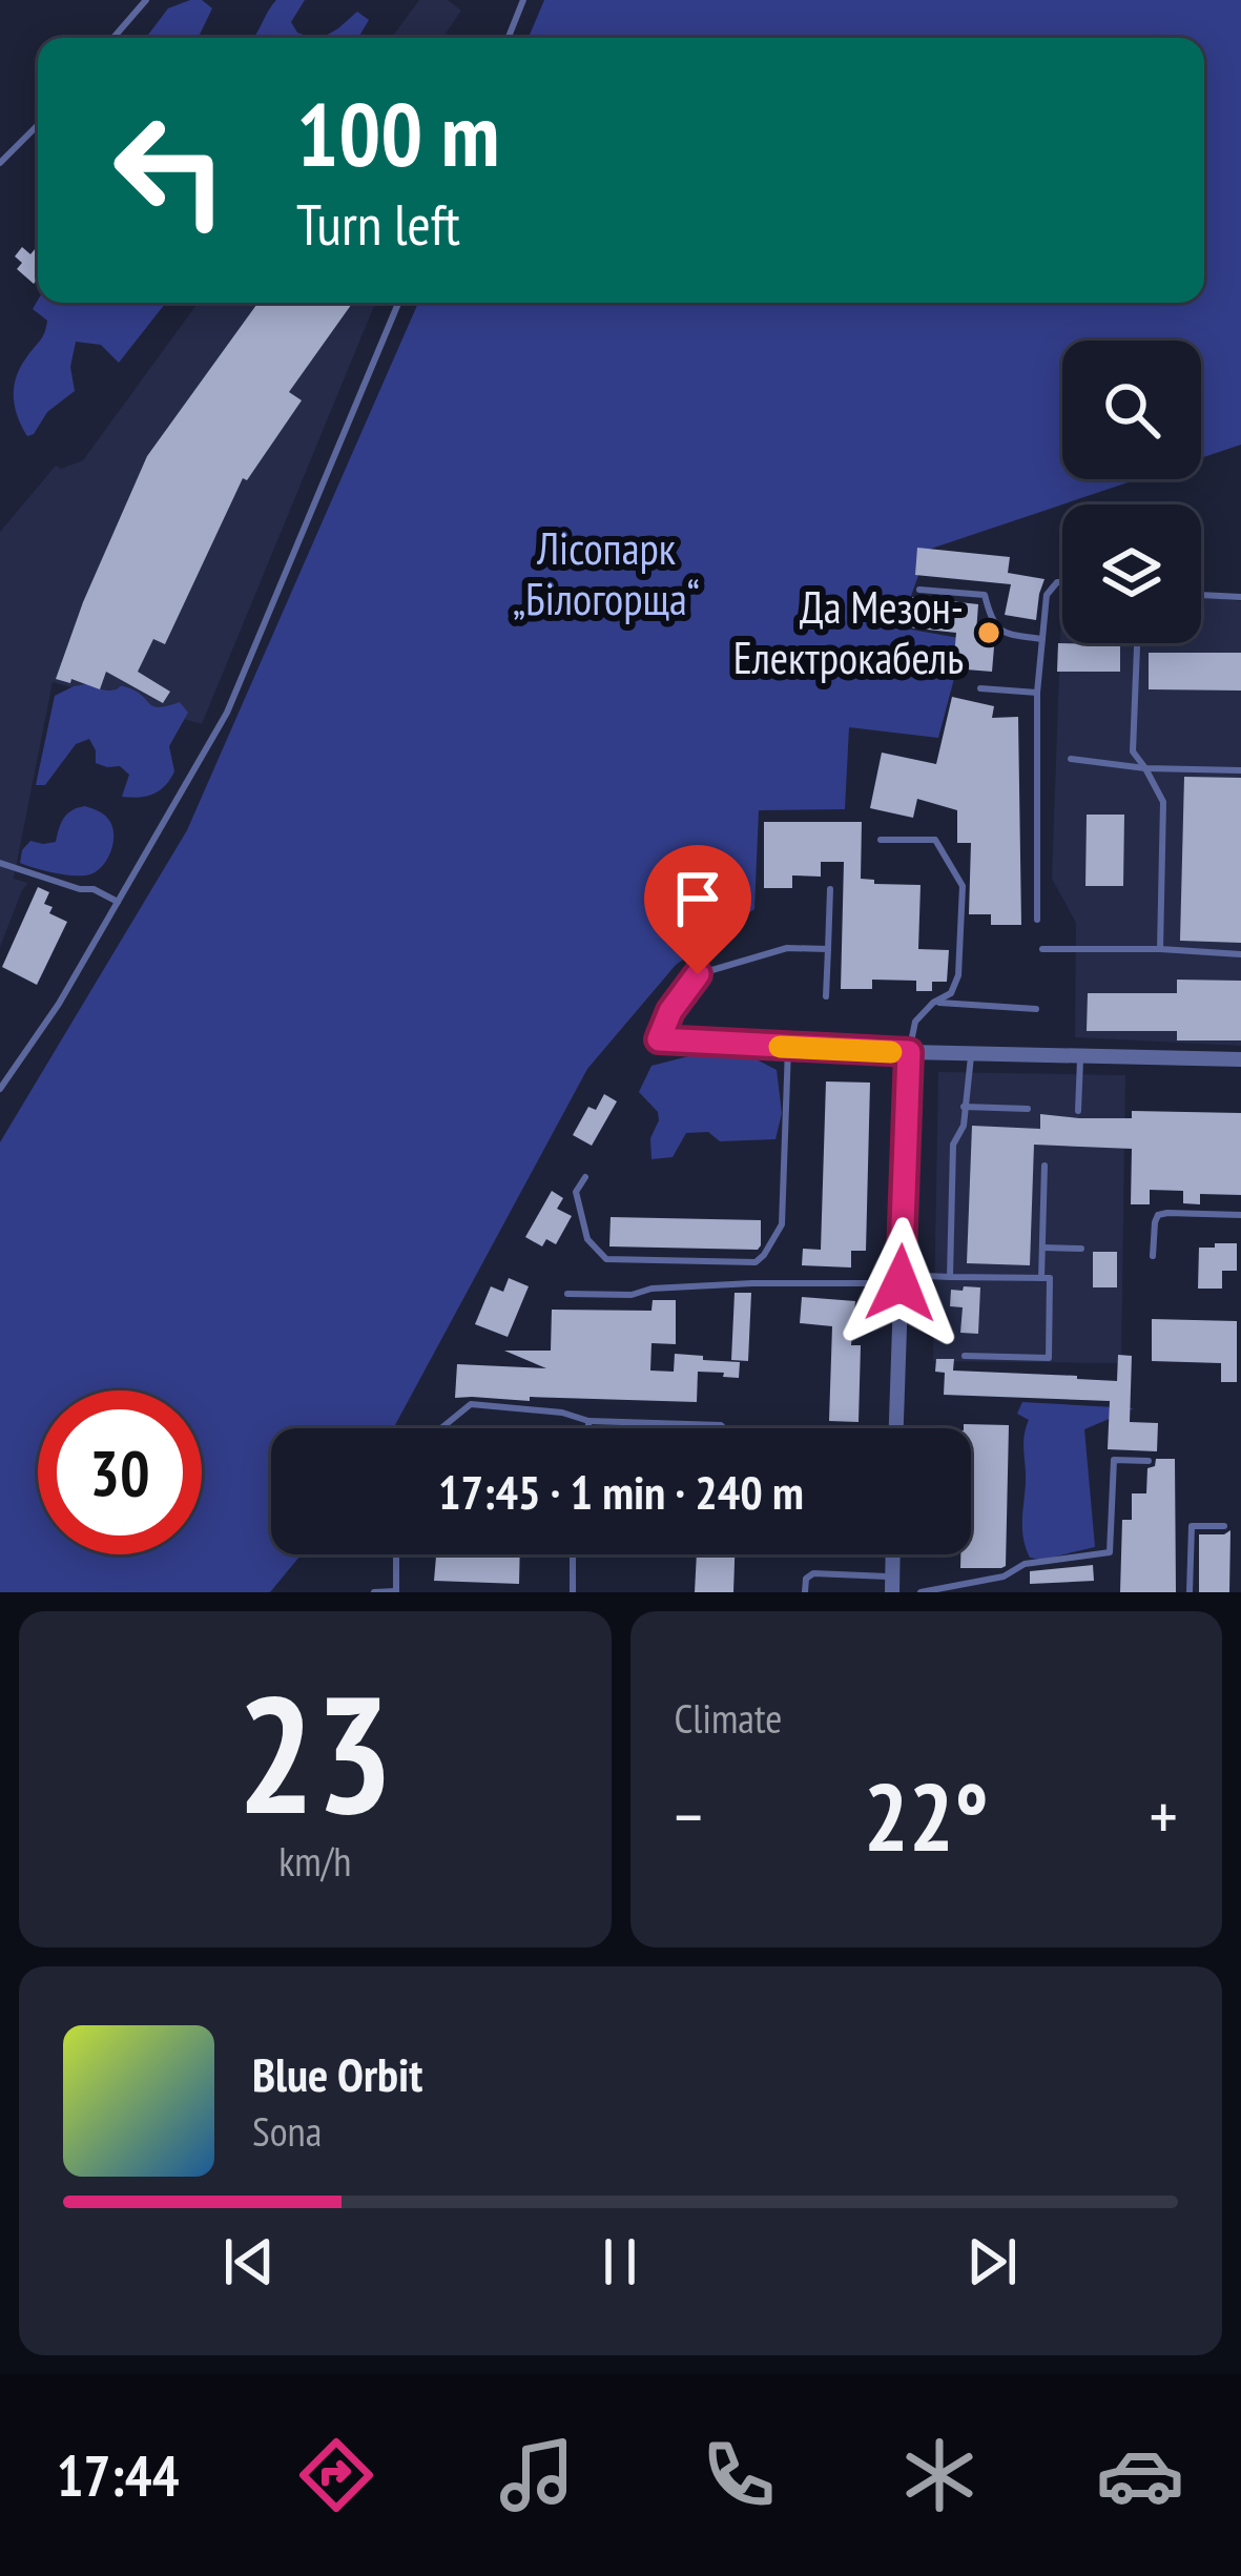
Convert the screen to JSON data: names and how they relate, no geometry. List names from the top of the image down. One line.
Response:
{"parks":["Лісопарк „Білогорща“"],"places":["Да Мезон- Електрокабель"],"page":{"turn":["100 m","Turn left"],"limit":"30","trip":"17:45 · 1 min · 240 m","tile":[["23","km/h"],"Climate"],"heat":["−","22°","+"],"song":["Blue Orbit","Sona"],"tabs":"17:44"}}
